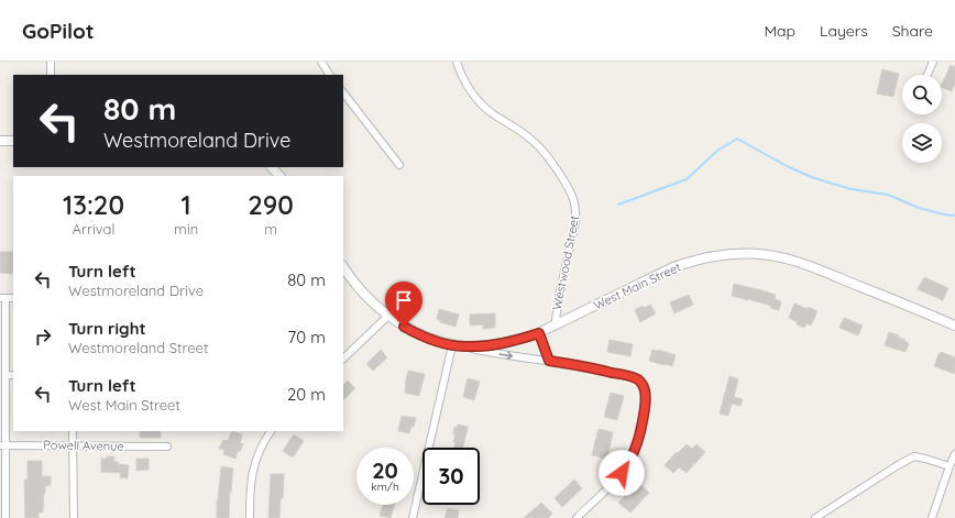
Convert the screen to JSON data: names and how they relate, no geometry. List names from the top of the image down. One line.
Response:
{"streets":{"main road":["West Main Street"],"street":["Westwood Street","Powell Avenue"]},"crossings":[["Westwood Street","West Main Street"]],"page":{"header":"GoPilot","nav":["Map","Layers","Share"],"turn":["80 m","Westmoreland Drive"],"eta":["13:20","Arrival","1","min","290","m"],"list":[{"name":"Turn left","note":"Westmoreland Drive","value":"80 m"},{"name":"Turn right","note":"Westmoreland Street","value":"70 m"},{"name":"Turn left","note":"West Main Street","value":"20 m"}],"speed":"20 km/h","limit":"30"}}
